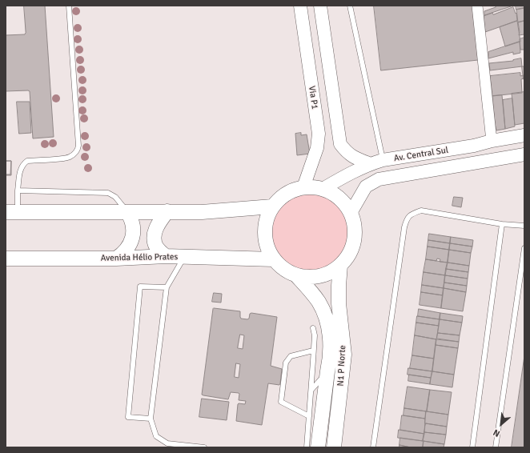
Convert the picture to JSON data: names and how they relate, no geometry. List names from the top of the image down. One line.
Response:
{"streets":{"main road":["Avenida Hélio Prates","N1 P Norte"],"street":["Via P1","Av. Central Sul"]},"crossings":[["Via P1","Av. Central Sul"],["Via P1","Avenida Hélio Prates"],["Via P1","N1 P Norte"],["Av. Central Sul","Avenida Hélio Prates"],["Av. Central Sul","N1 P Norte"],["Avenida Hélio Prates","N1 P Norte"]],"north":"bottom left"}
